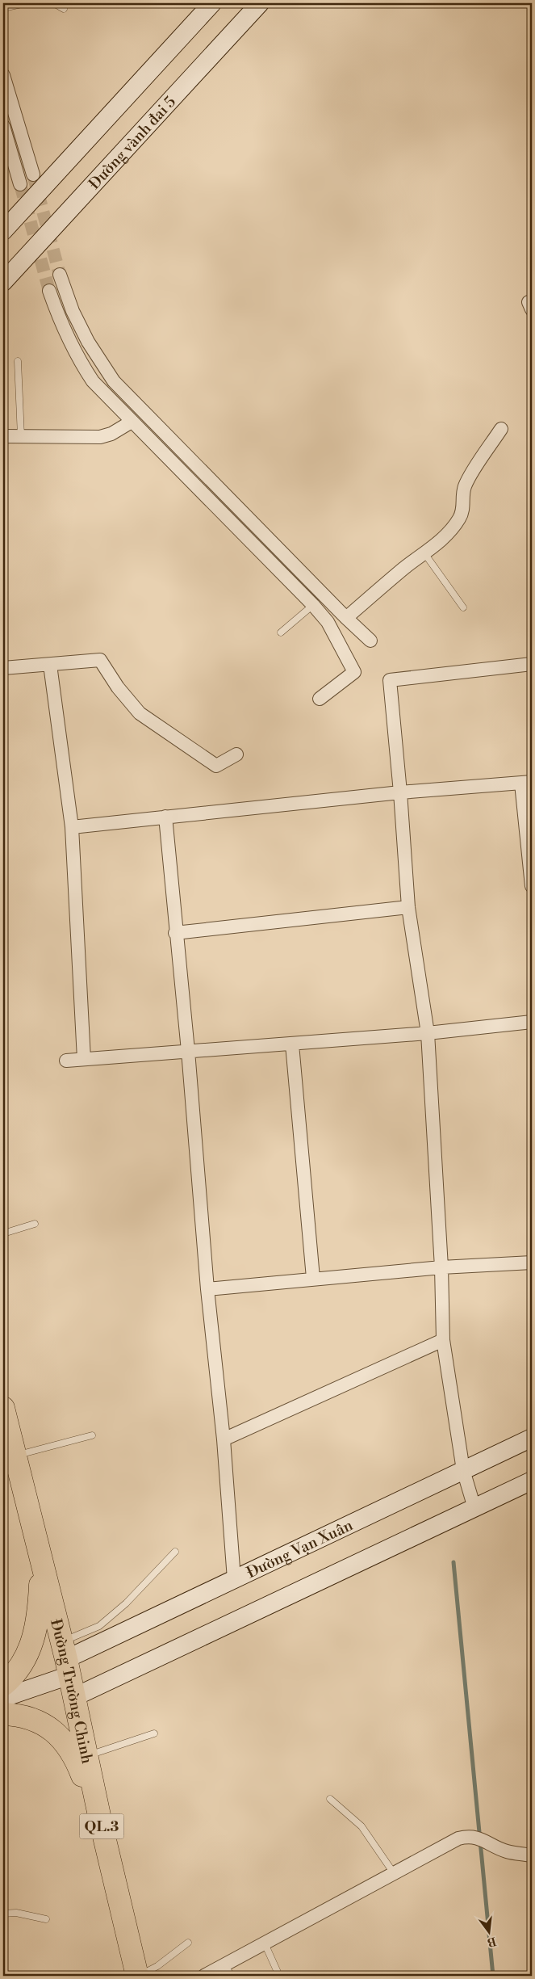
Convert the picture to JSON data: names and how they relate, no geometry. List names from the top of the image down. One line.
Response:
{"streets":{"highway":["Đường Trường Chinh","QL.3"],"street":["Đường vành đai 5","Đường Vạn Xuân"]},"crossings":[["Đường Vạn Xuân","Đường Trường Chinh"]],"north":"bottom"}
